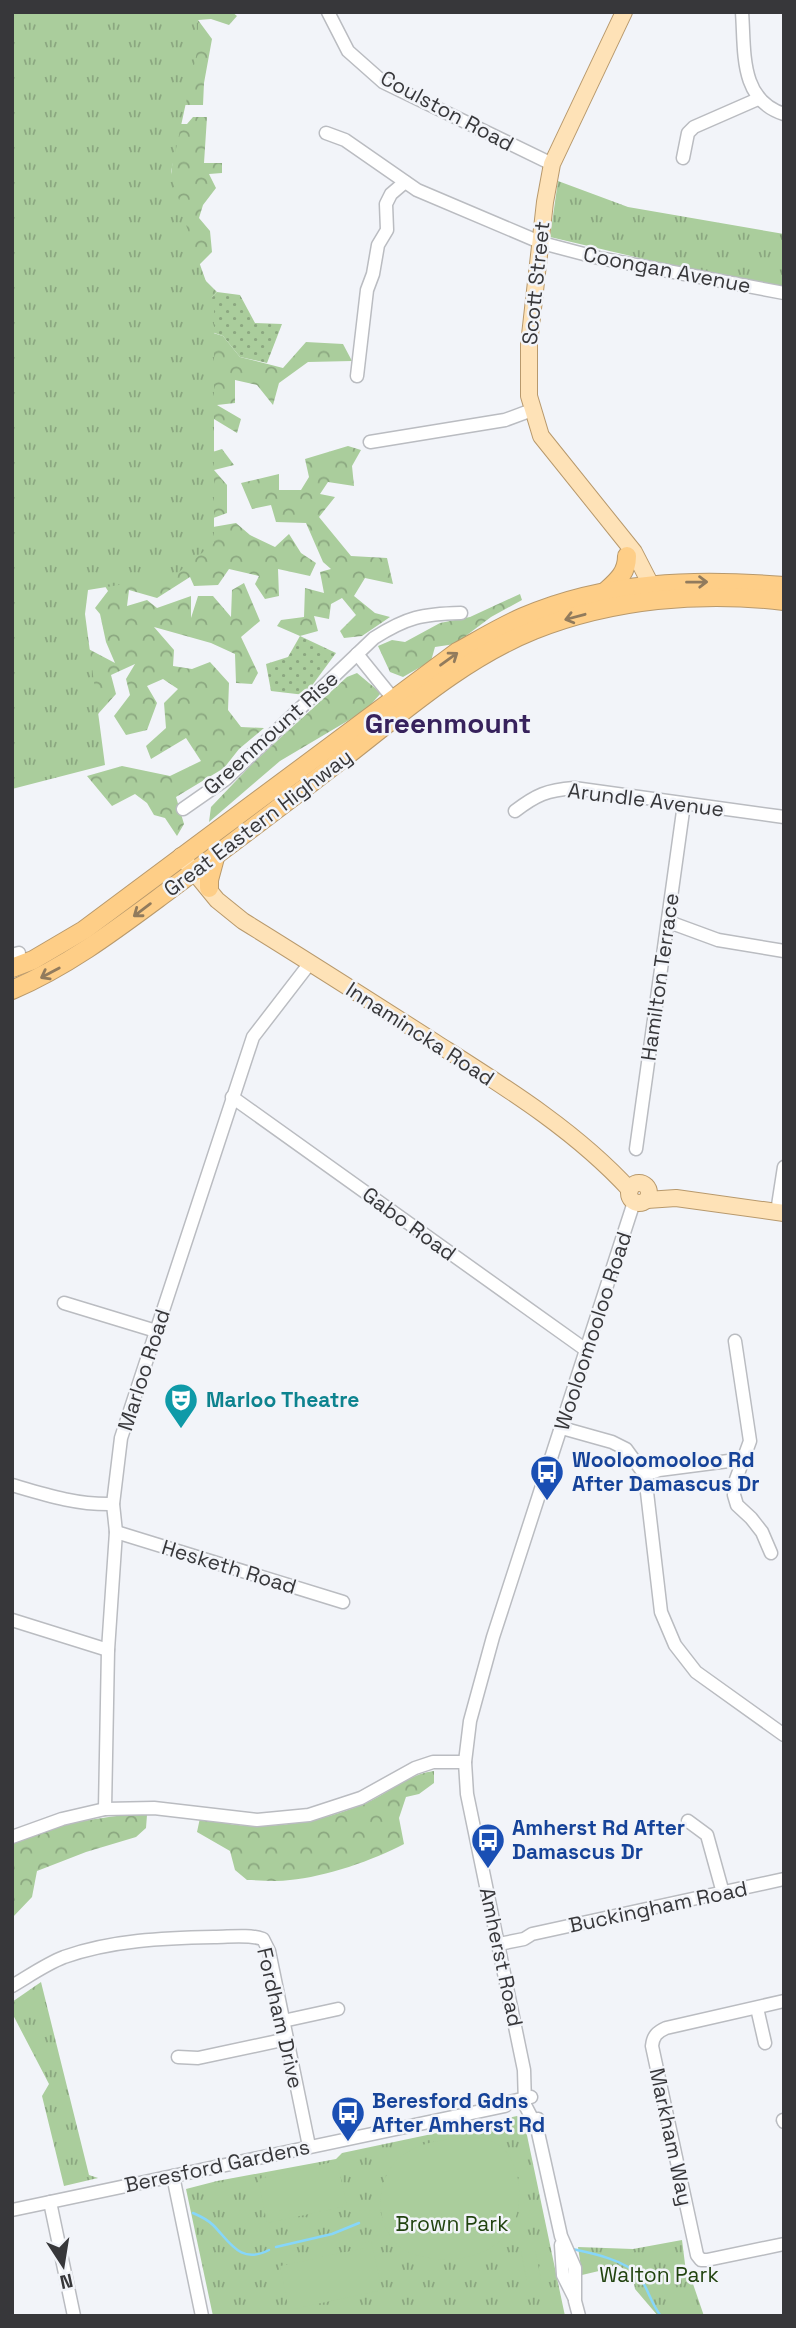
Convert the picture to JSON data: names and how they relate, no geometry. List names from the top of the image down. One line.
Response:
{"streets":{"highway":["Great Eastern Highway"],"main road":["Scott Street","Innamincka Road"],"street":["Coulston Road","Coongan Avenue","Greenmount Rise","Arundle Avenue","Hamilton Terrace","Gabo Road","Wooloomooloo Road","Marloo Road","Hesketh Road","Buckingham Road","Amherst Road","Fordham Drive","Markham Way","Beresford Gardens"]},"crossings":[["Coulston Road","Scott Street"],["Coongan Avenue","Scott Street"],["Scott Street","Great Eastern Highway"],["Greenmount Rise","Great Eastern Highway"],["Arundle Avenue","Hamilton Terrace"],["Great Eastern Highway","Innamincka Road"],["Innamincka Road","Wooloomooloo Road"],["Innamincka Road","Marloo Road"],["Gabo Road","Wooloomooloo Road"],["Gabo Road","Marloo Road"],["Wooloomooloo Road","Amherst Road"],["Marloo Road","Hesketh Road"],["Buckingham Road","Amherst Road"],["Amherst Road","Beresford Gardens"],["Fordham Drive","Beresford Gardens"]],"districts":["Greenmount"],"parks":["Brown Park","Walton Park"],"places":{"theatre":["Marloo Theatre"],"bus stop":["Wooloomooloo Rd After Damascus Dr","Amherst Rd After Damascus Dr","Beresford Gdns After Amherst Rd"]},"north":"bottom"}
